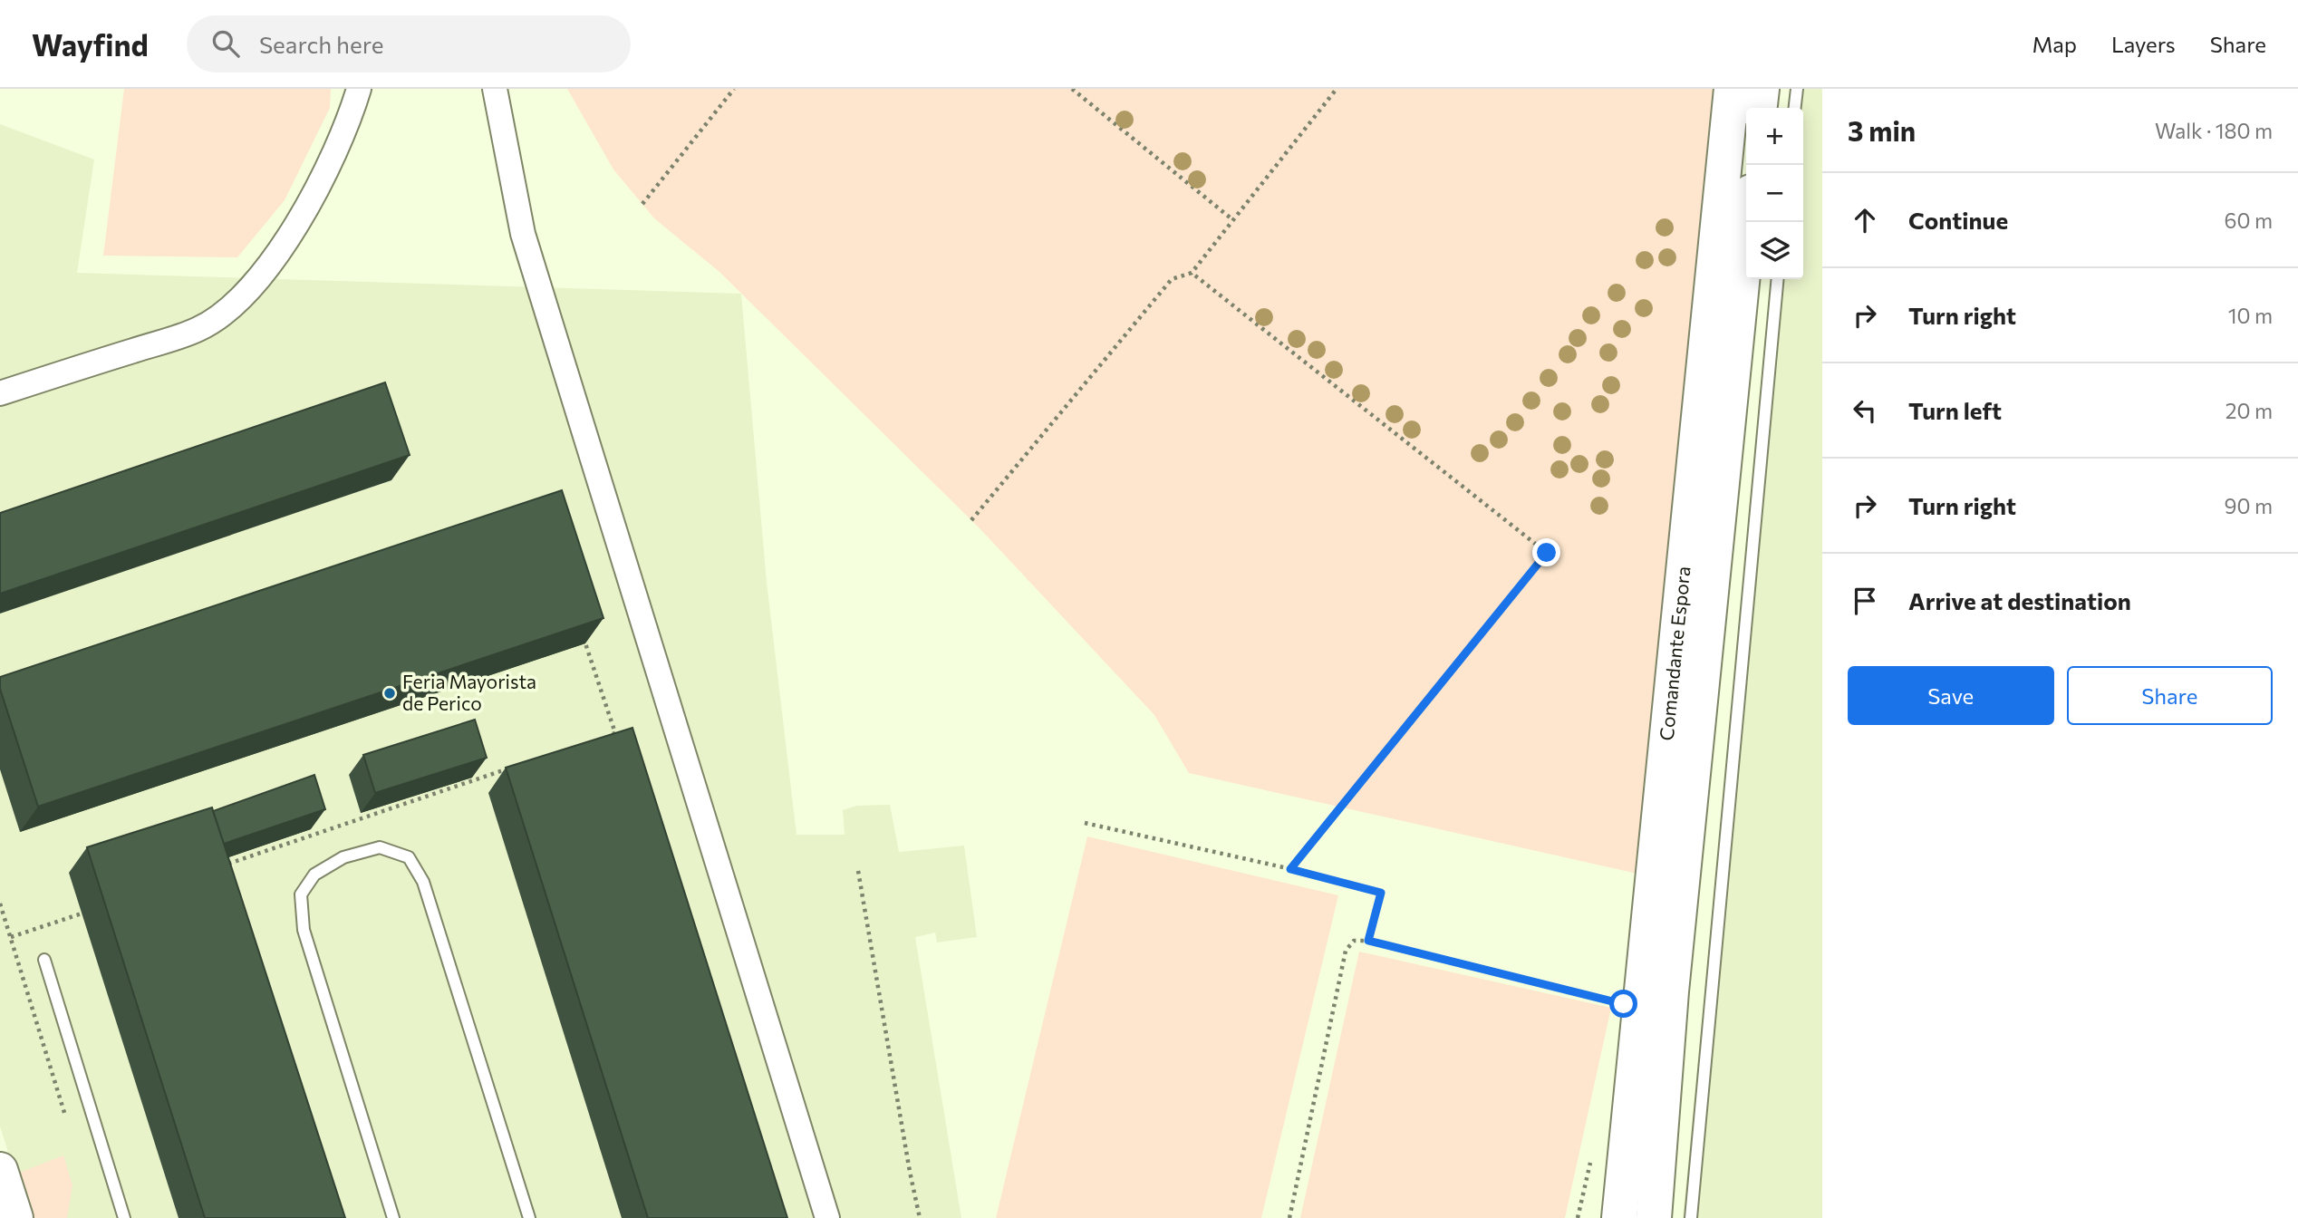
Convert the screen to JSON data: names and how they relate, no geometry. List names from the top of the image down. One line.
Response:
{"streets":{"main road":["Comandante Espora"]},"places":["Feria Mayorista de Perico"],"page":{"header":"Wayfind","search":"Search here","nav":["Map","Layers","Share"],"heading":["3 min","Walk · 180 m"],"map_buttons":["+","−"],"list":[["Continue","60 m"],["Turn right","10 m"],["Turn left","20 m"],["Turn right","90 m"],"Arrive at destination"],"buttons":["Save","Share"]}}
